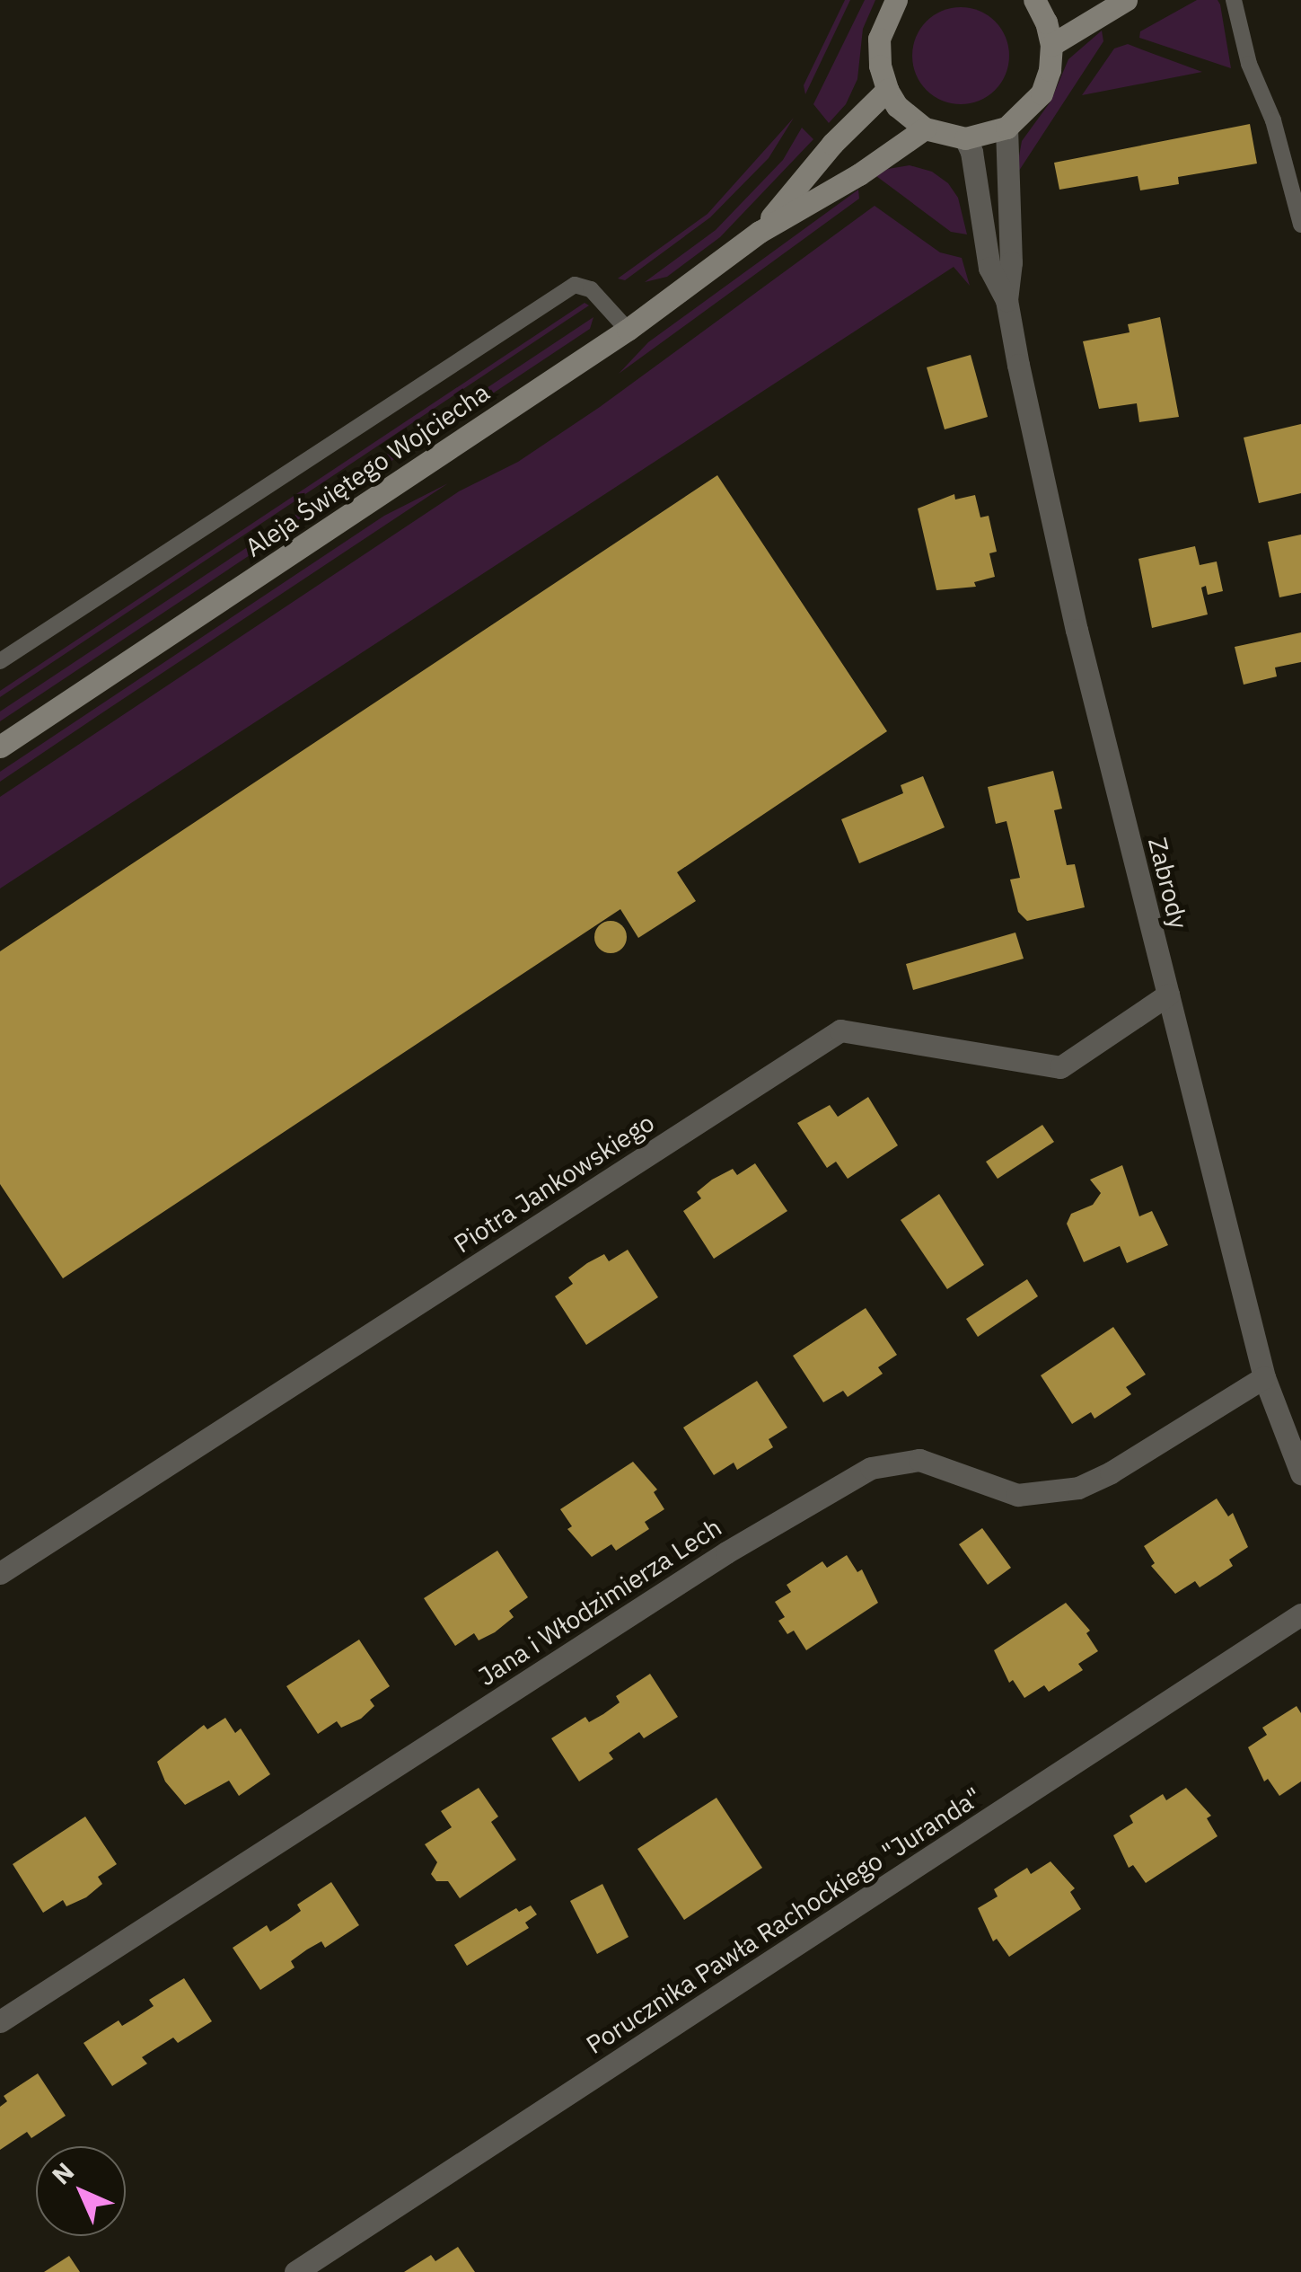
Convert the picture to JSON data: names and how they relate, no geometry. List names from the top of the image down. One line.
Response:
{"streets":{"street":["Aleja Świętego Wojciecha","Zabrody","Piotra Jankowskiego","Jana i Włodzimierza Lech","Porucznika Pawła Rachockiego \"Juranda\""]},"crossings":[["Zabrody","Piotra Jankowskiego"],["Zabrody","Jana i Włodzimierza Lech"]],"north":"top left"}
